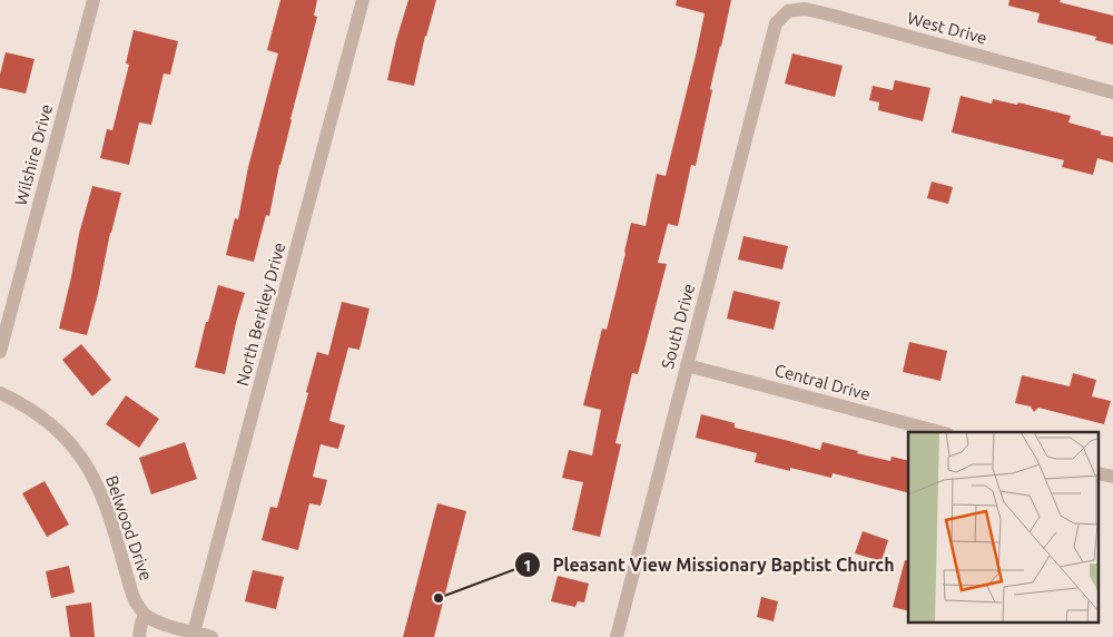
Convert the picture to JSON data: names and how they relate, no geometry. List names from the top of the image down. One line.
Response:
{"streets":{"street":["West Drive","Wilshire Drive","North Berkley Drive","South Drive","Central Drive","Belwood Drive"]},"crossings":[["West Drive","South Drive"],["South Drive","Central Drive"]],"places":["Pleasant View Missionary Baptist Church"]}
